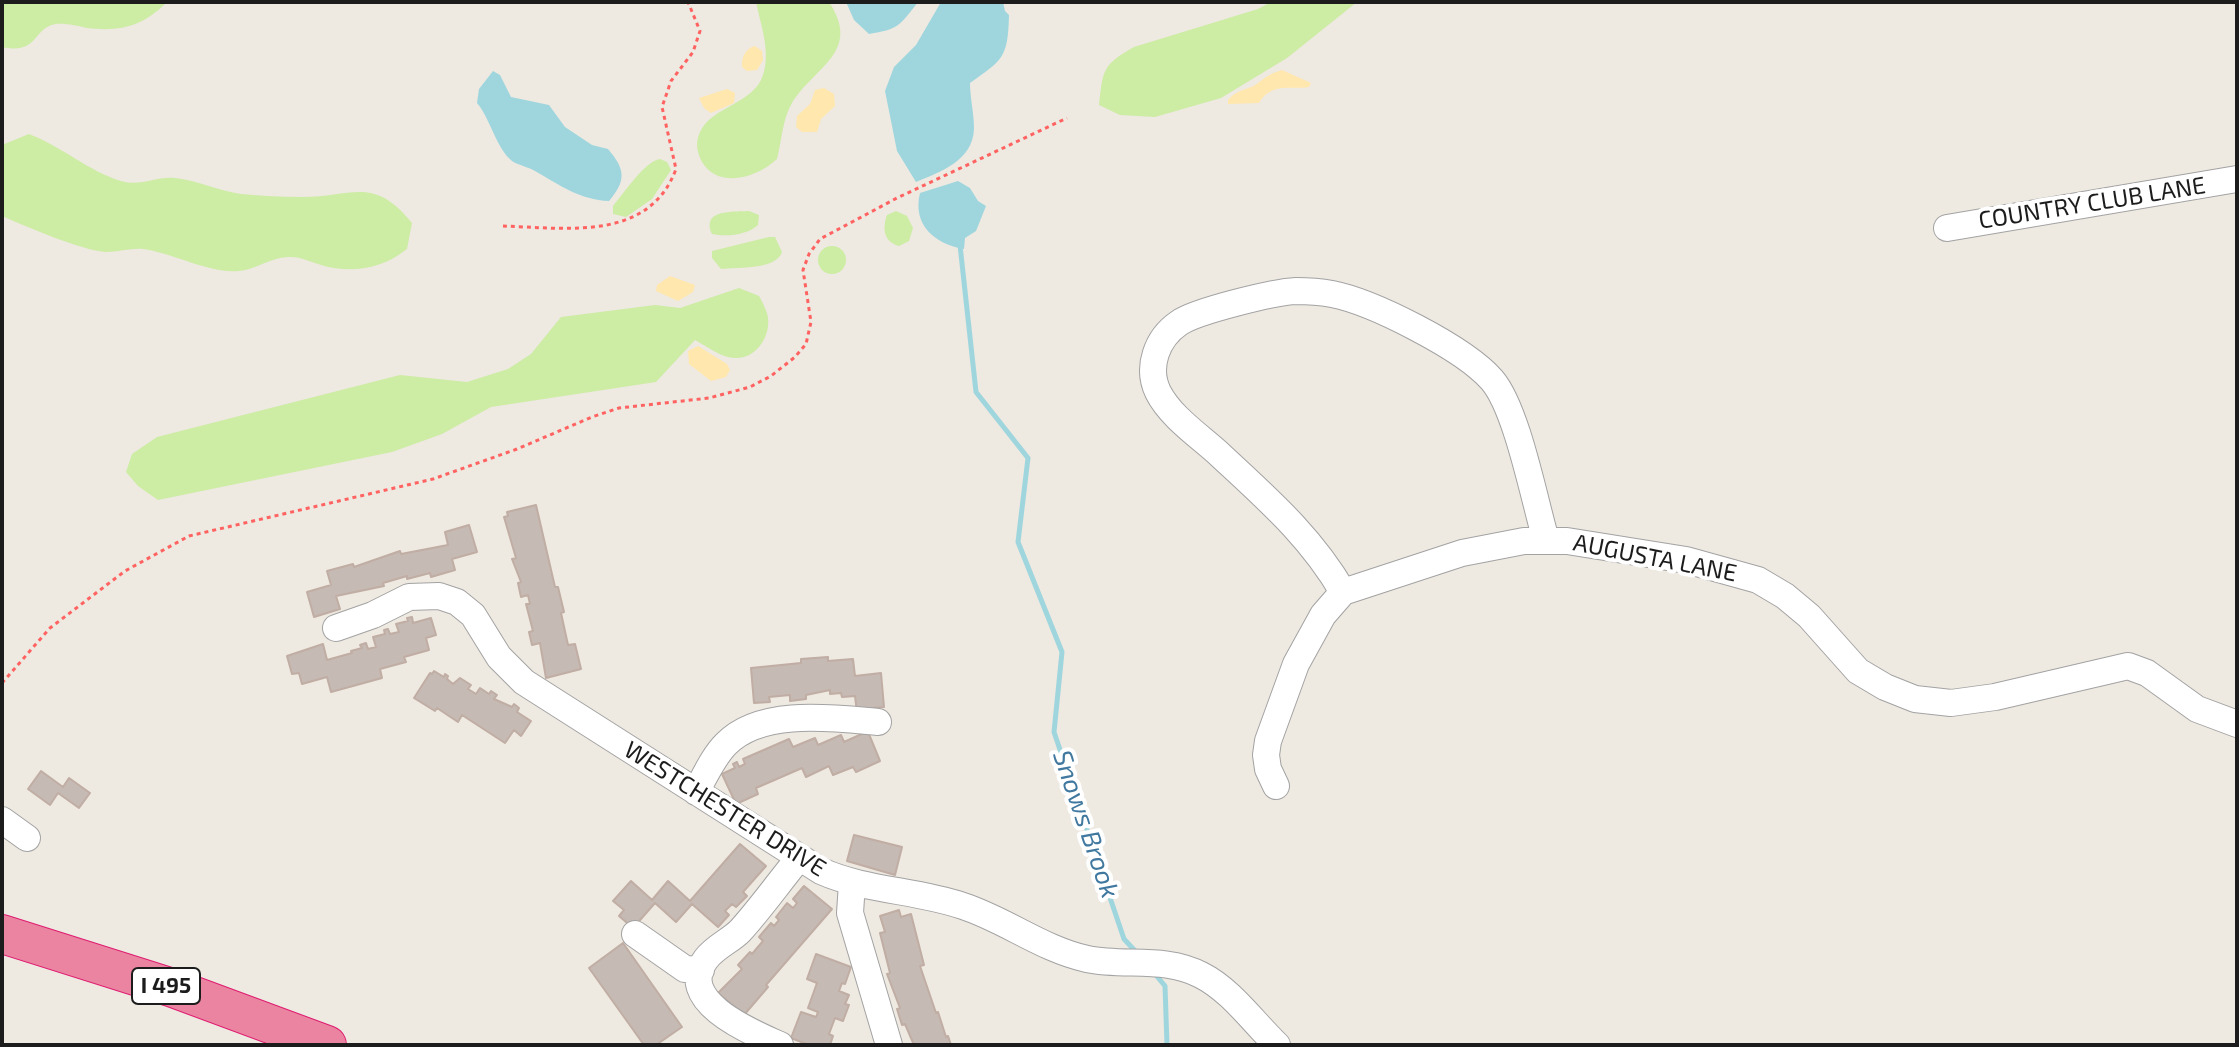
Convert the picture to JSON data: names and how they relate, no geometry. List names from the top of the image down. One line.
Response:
{"streets":{"highway":["I 495"],"street":["COUNTRY CLUB LANE","AUGUSTA LANE","WESTCHESTER DRIVE"]},"water":["Snows Brook"]}
